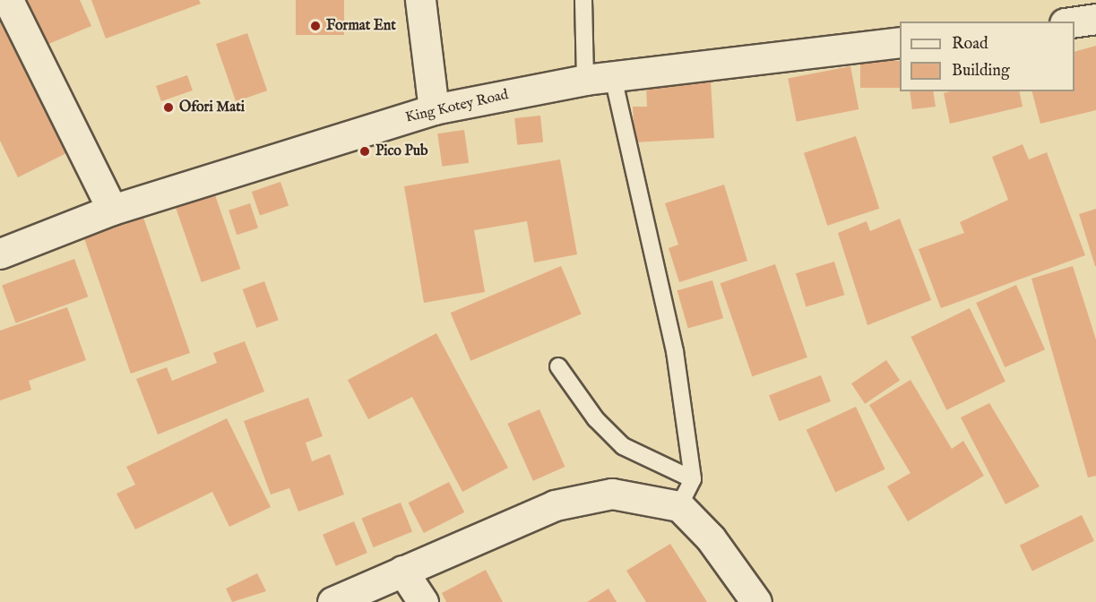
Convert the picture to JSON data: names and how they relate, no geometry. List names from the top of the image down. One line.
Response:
{"streets":{"street":["King Kotey Road"]},"places":["Format Ent","Ofori Mati","Pico Pub"],"legend":["Road","Building"]}
